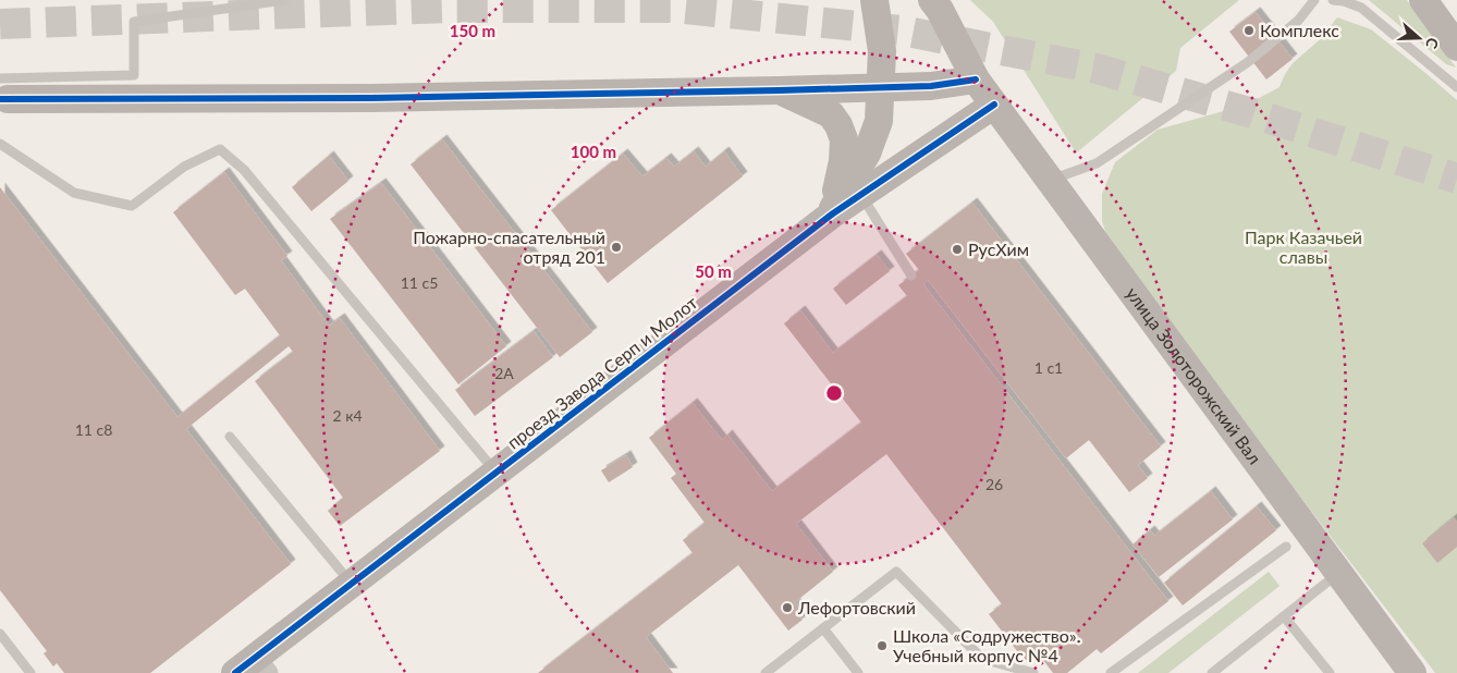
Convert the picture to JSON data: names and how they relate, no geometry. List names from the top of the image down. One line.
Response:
{"streets":{"street":["проезд Завода Серп и Молот","улица Золоторожский Вал"]},"crossings":[["проезд Завода Серп и Молот","улица Золоторожский Вал"]],"parks":["Парк Казачьей славы"],"places":["Комплекс","Пожарно-спасательный отряд 201","РусХим","Лефортовский","Школа «Содружество». Учебный корпус №4"],"house_numbers":["11 с5","1 с1","2А","2 к4","11 с8","26"],"north":"right","rings":["150 m","100 m","50 m"]}
